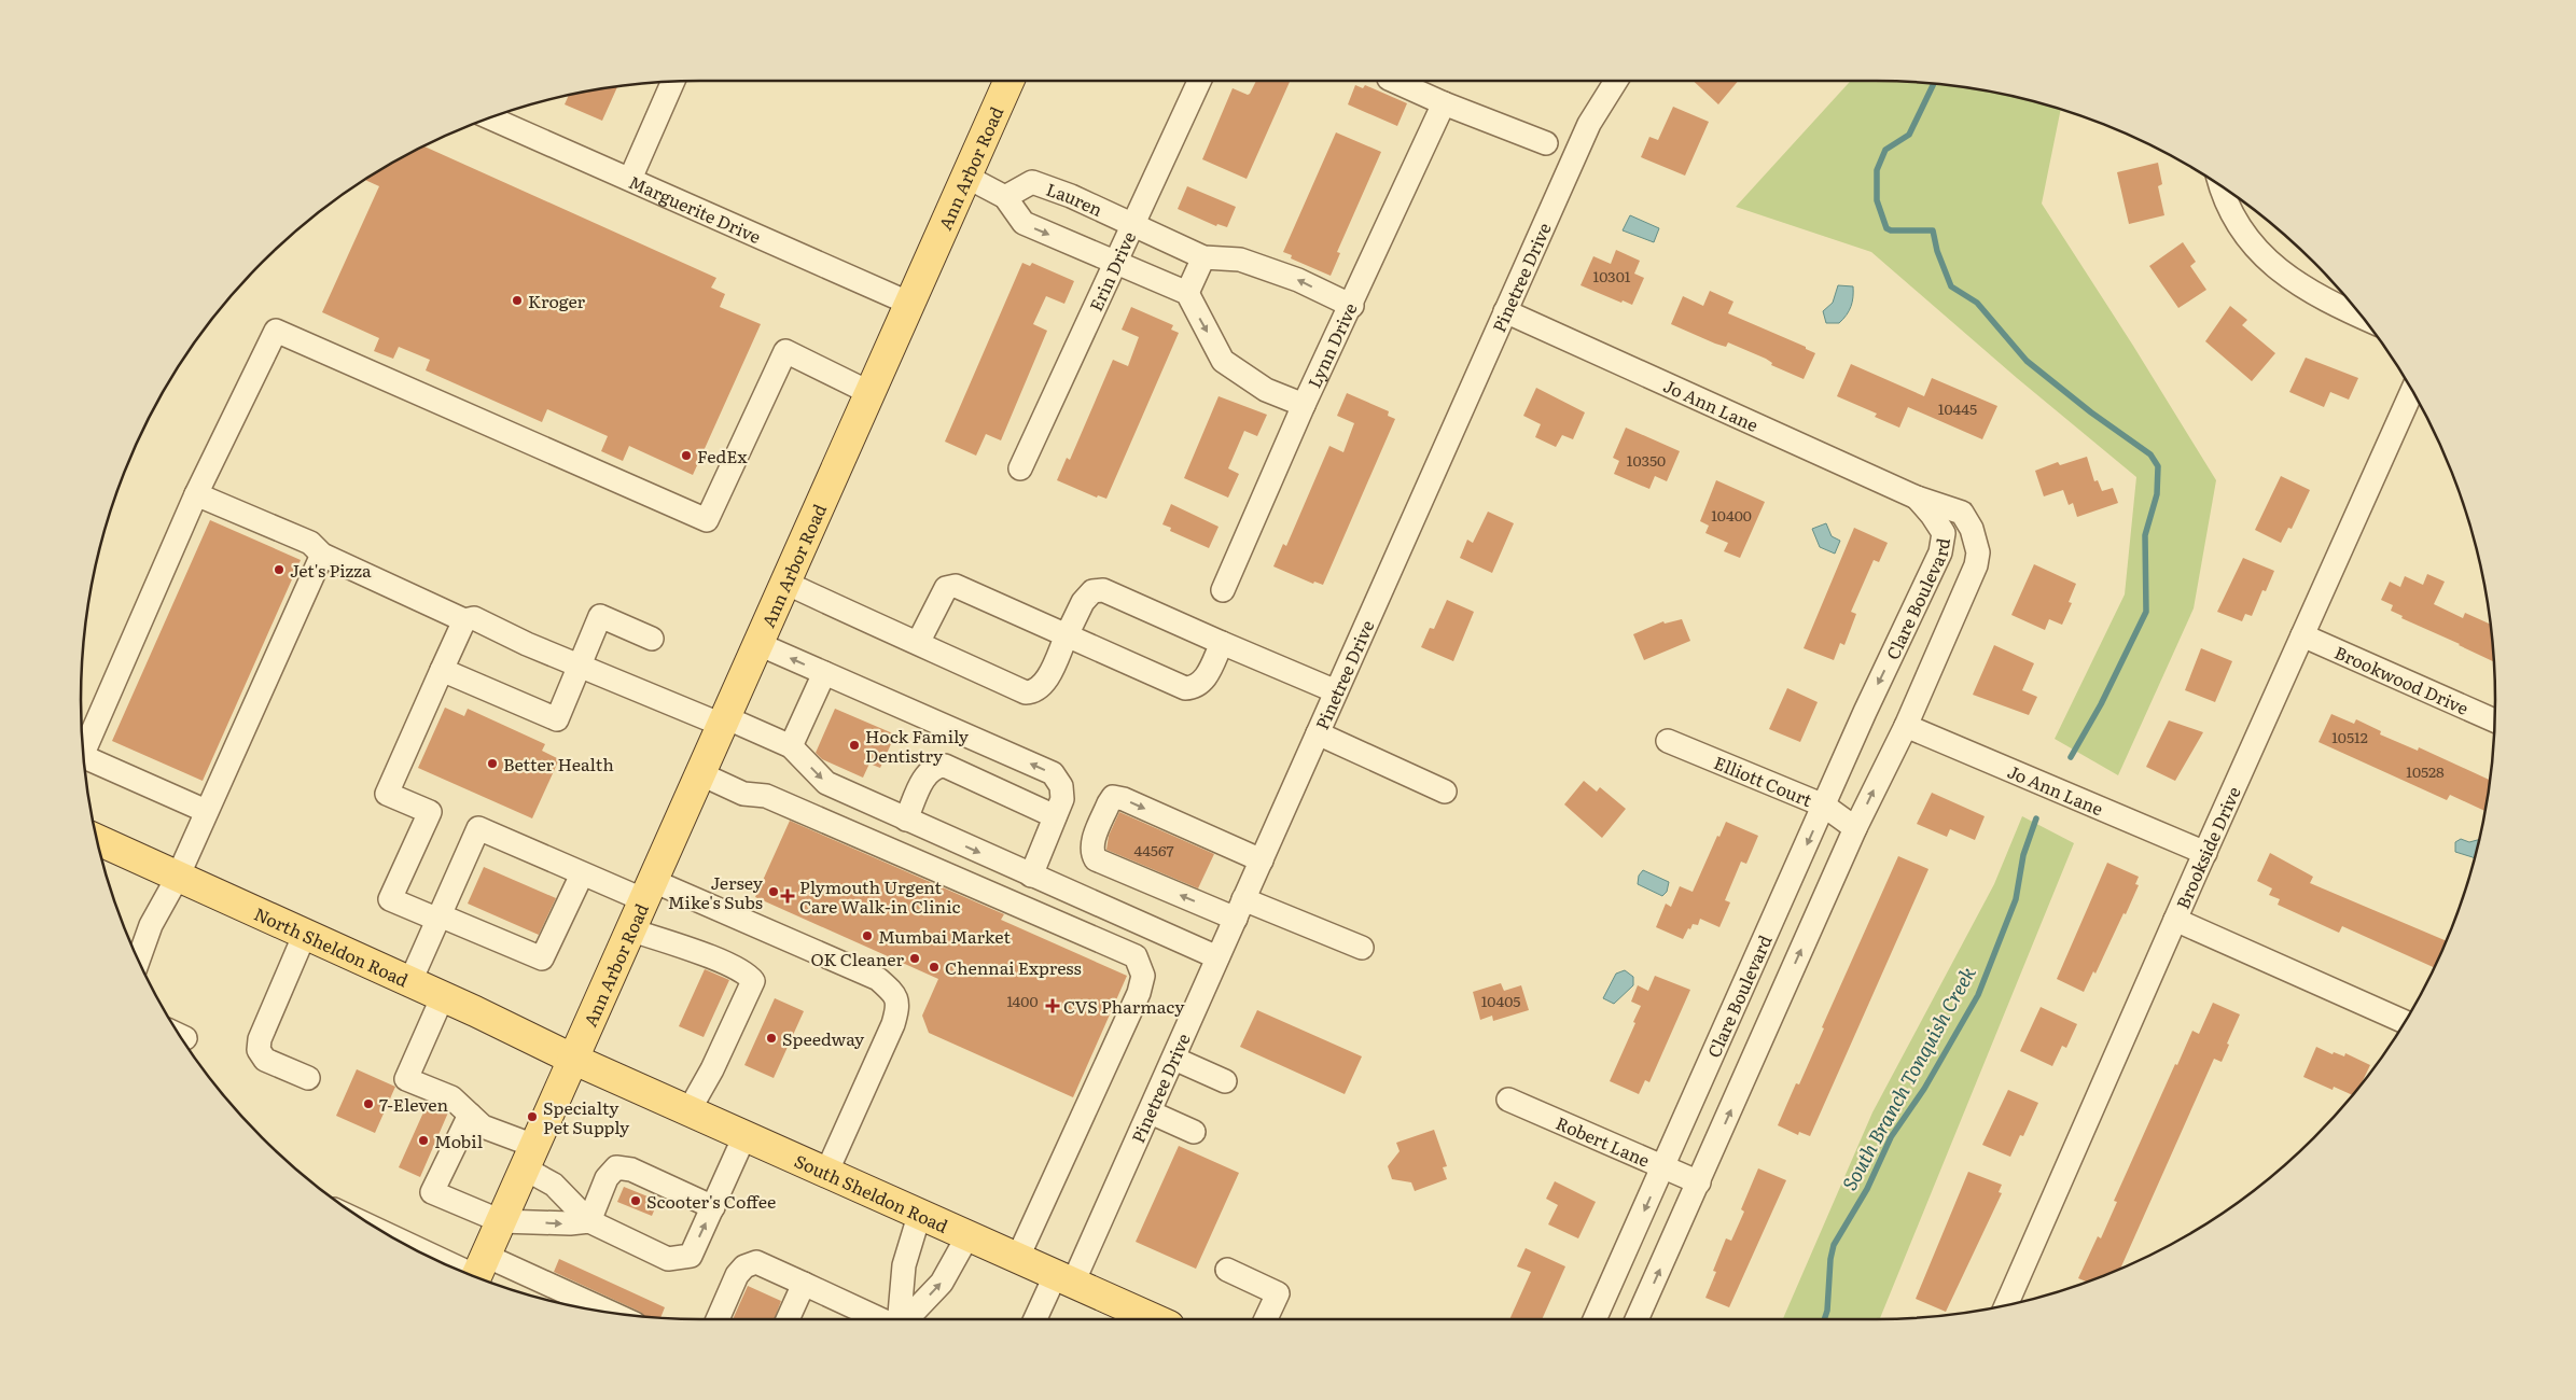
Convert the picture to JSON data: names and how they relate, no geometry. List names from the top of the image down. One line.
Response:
{"streets":{"main road":["Ann Arbor Road","North Sheldon Road","South Sheldon Road"],"street":["Lauren","Marguerite Drive","Erin Drive","Pinetree Drive","Lynn Drive","Jo Ann Lane","Clare Boulevard","Brookwood Drive","Elliott Court","Brookside Drive","Robert Lane"]},"crossings":[["Ann Arbor Road","Marguerite Drive"],["Ann Arbor Road","North Sheldon Road"],["Ann Arbor Road","South Sheldon Road"],["Lauren","Erin Drive"],["Lauren","Lynn Drive"],["Pinetree Drive","Jo Ann Lane"],["Pinetree Drive","South Sheldon Road"],["Jo Ann Lane","Clare Boulevard"],["Jo Ann Lane","Brookside Drive"],["Clare Boulevard","Elliott Court"],["Clare Boulevard","Robert Lane"],["Brookwood Drive","Brookside Drive"],["North Sheldon Road","South Sheldon Road"]],"one_way":["Lauren"],"water":["South Branch Tonquish Creek"],"places":{"other":["Kroger","FedEx","Jet's Pizza","Hock Family Dentistry","Better Health","Jersey Mike's Subs","Mumbai Market","OK Cleaner","Chennai Express","Speedway","7-Eleven","Specialty Pet Supply","Mobil","Scooter's Coffee"],"health":["Plymouth Urgent Care Walk-in Clinic","CVS Pharmacy"]},"house_numbers":["10301","10445","10350","10400","10512","10528","44567","1400","10405"]}
